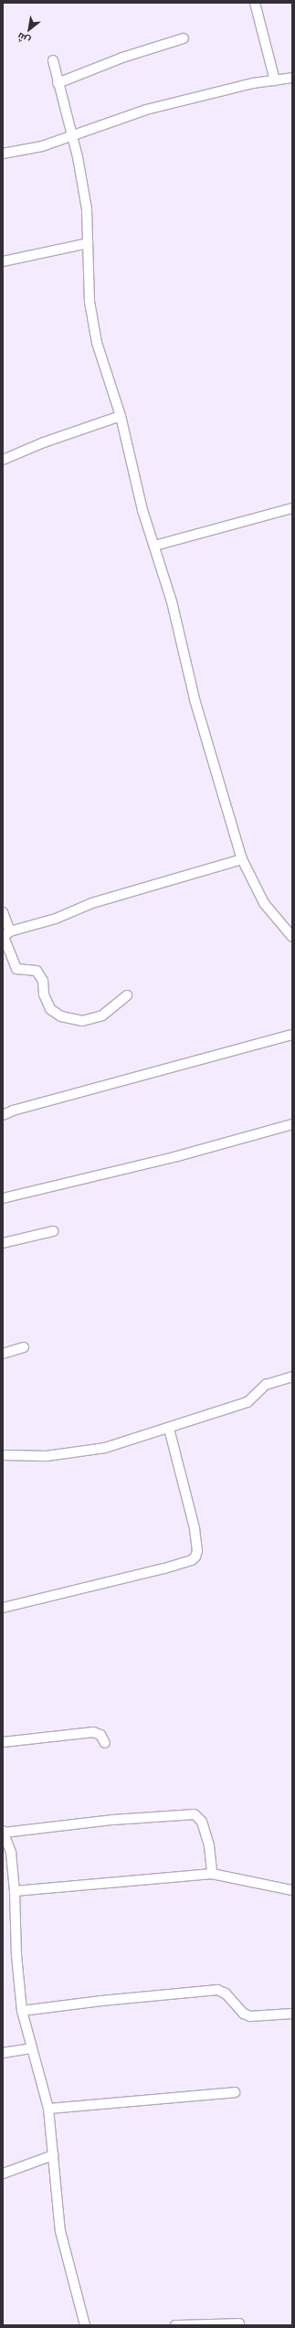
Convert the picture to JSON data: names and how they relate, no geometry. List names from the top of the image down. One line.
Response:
{"north":"bottom left"}
